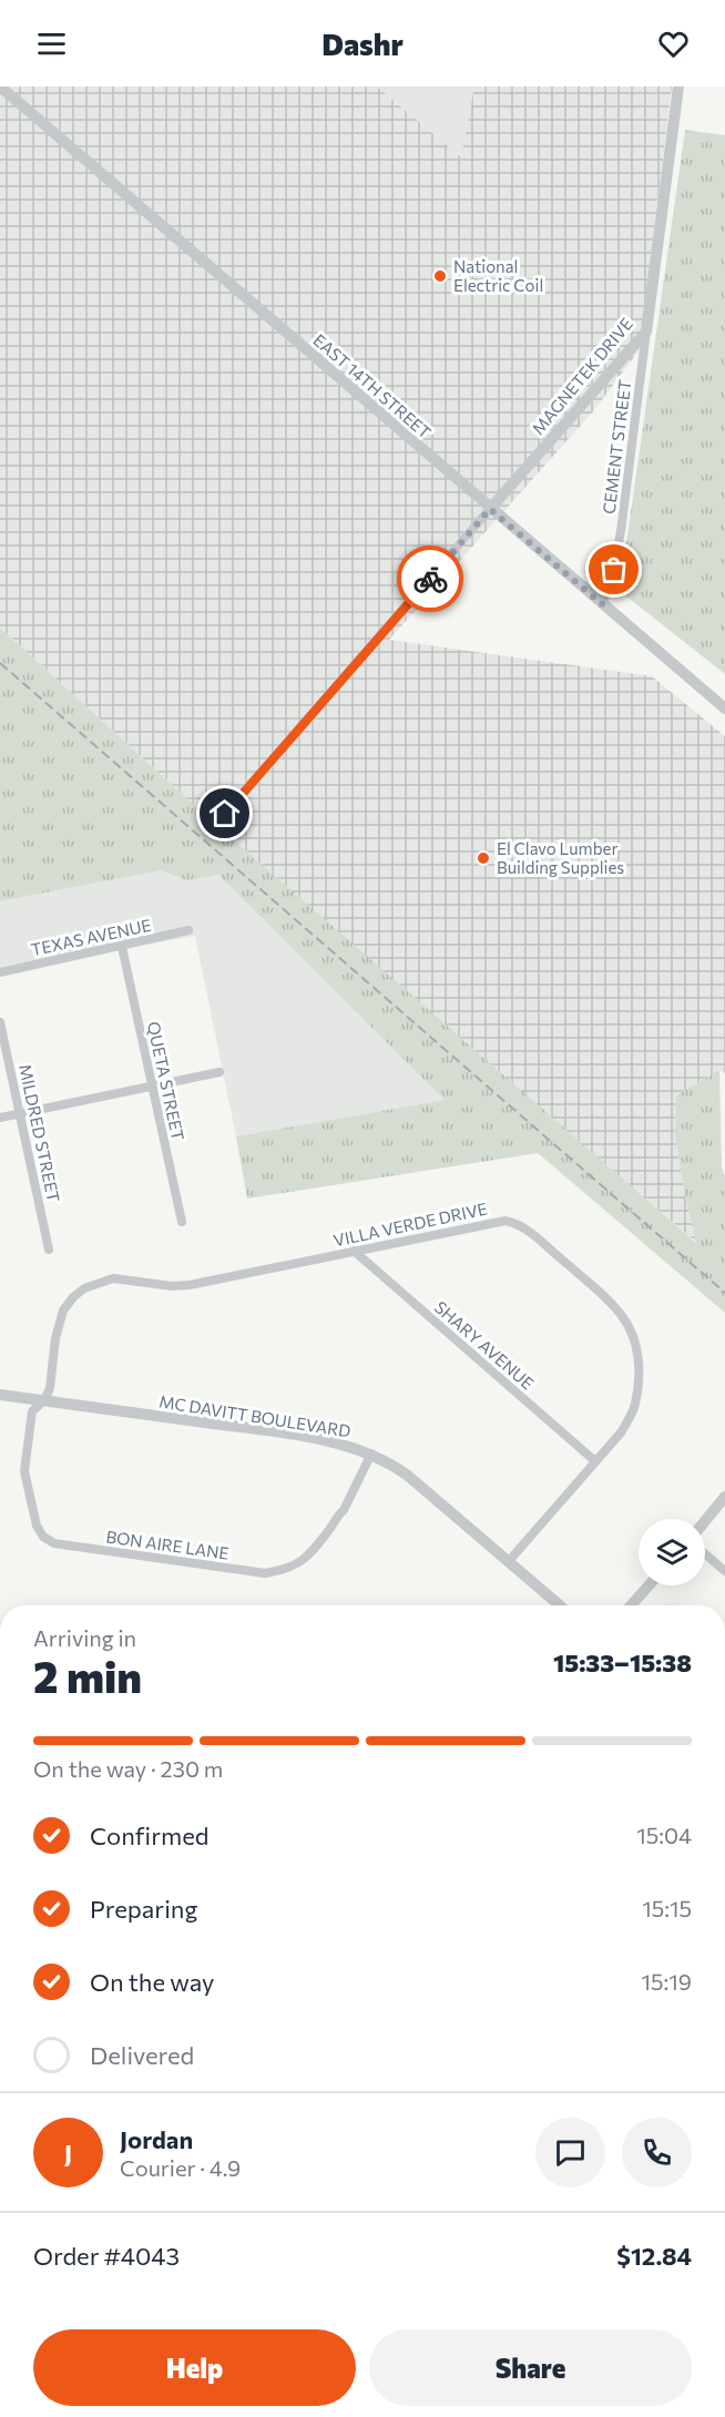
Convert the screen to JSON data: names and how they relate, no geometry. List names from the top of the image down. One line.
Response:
{"streets":{"street":["MAGNETEK DRIVE","EAST 14TH STREET","CEMENT STREET","TEXAS AVENUE","QUETA STREET","MILDRED STREET","VILLA VERDE DRIVE","SHARY AVENUE","MC DAVITT BOULEVARD","BON AIRE LANE"]},"crossings":[["MAGNETEK DRIVE","EAST 14TH STREET"],["MAGNETEK DRIVE","CEMENT STREET"],["EAST 14TH STREET","CEMENT STREET"],["TEXAS AVENUE","QUETA STREET"],["VILLA VERDE DRIVE","SHARY AVENUE"],["VILLA VERDE DRIVE","MC DAVITT BOULEVARD"],["VILLA VERDE DRIVE","BON AIRE LANE"],["MC DAVITT BOULEVARD","BON AIRE LANE"]],"places":["National Electric Coil","El Clavo Lumber Building Supplies"],"page":{"header":"Dashr","heading":["2 min","Arriving in","15:33–15:38"],"panel":["Jordan","Courier · 4.9","Order #4043","$12.84"],"bar":"On the way · 230 m","list":[["Confirmed","15:04"],["Preparing","15:15"],["On the way","15:19"],"Delivered"],"round":"J","buttons":["Help","Share"]}}
